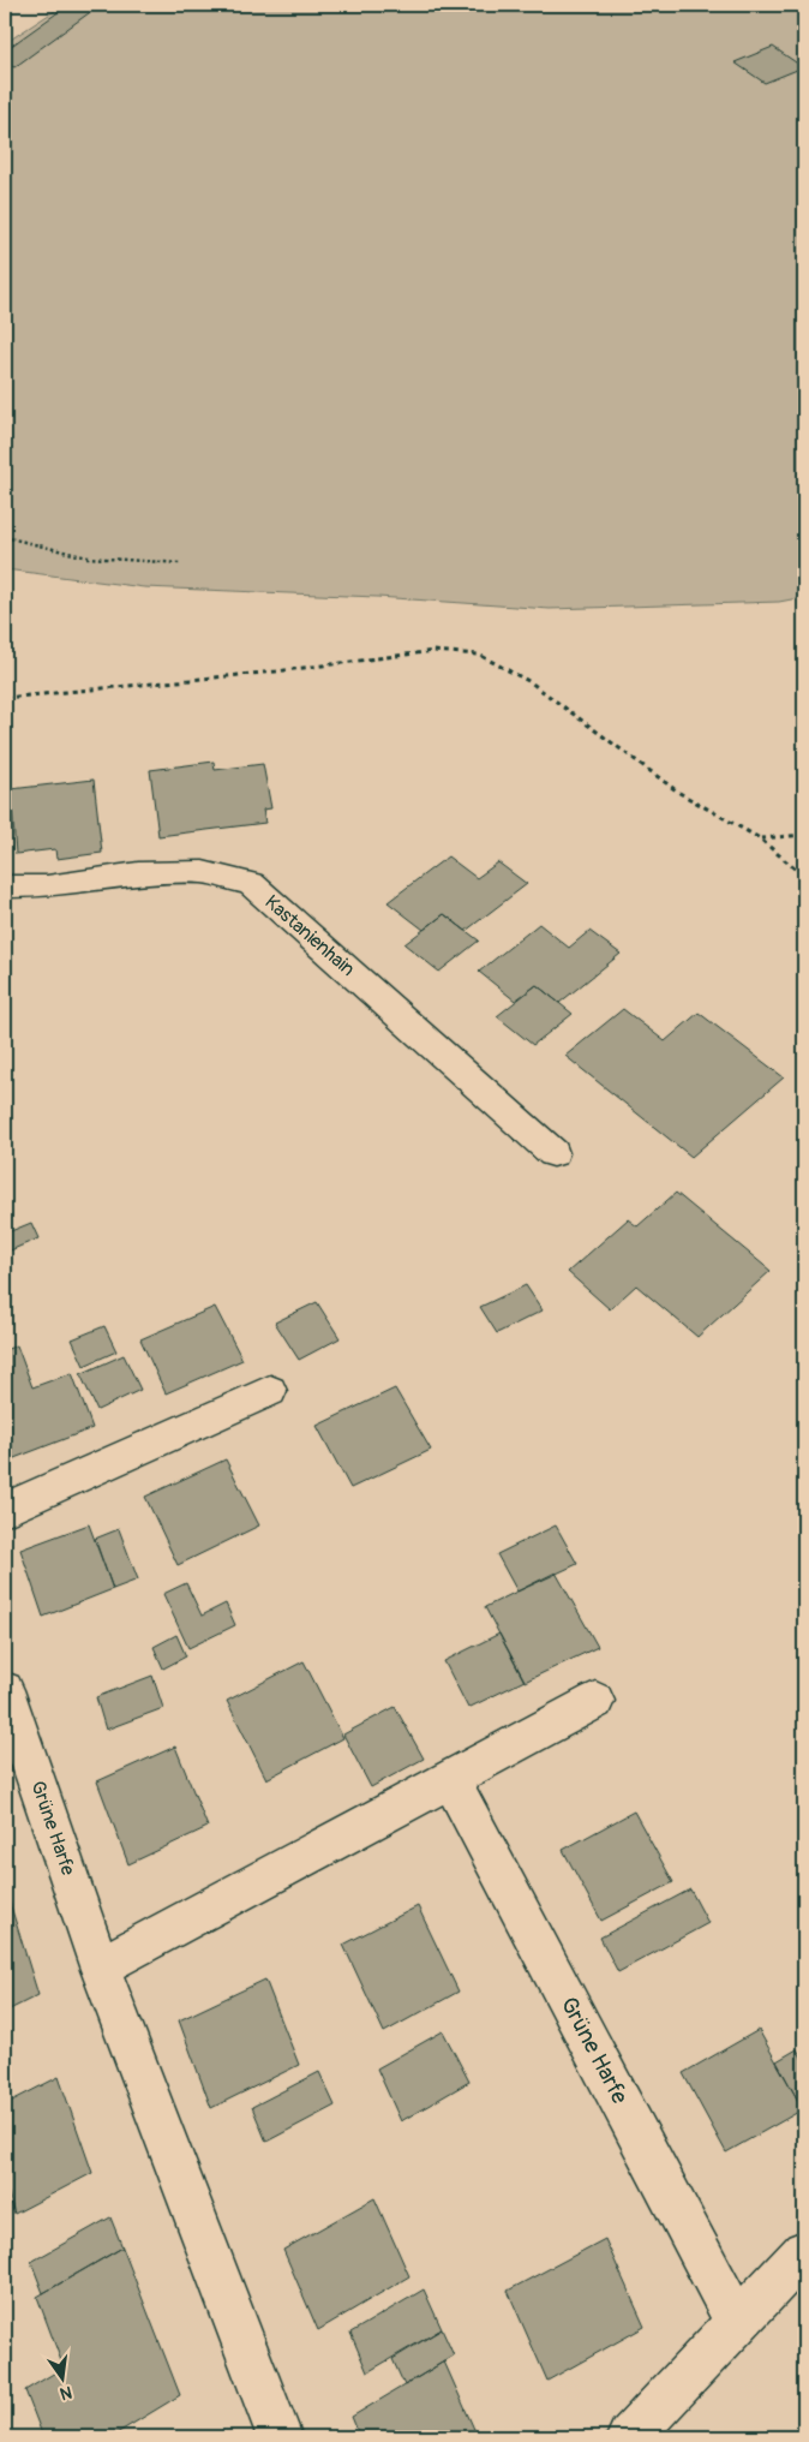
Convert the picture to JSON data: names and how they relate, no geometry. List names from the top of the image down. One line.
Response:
{"streets":{"street":["Kastanienhain","Grüne Harfe"]},"north":"bottom"}
